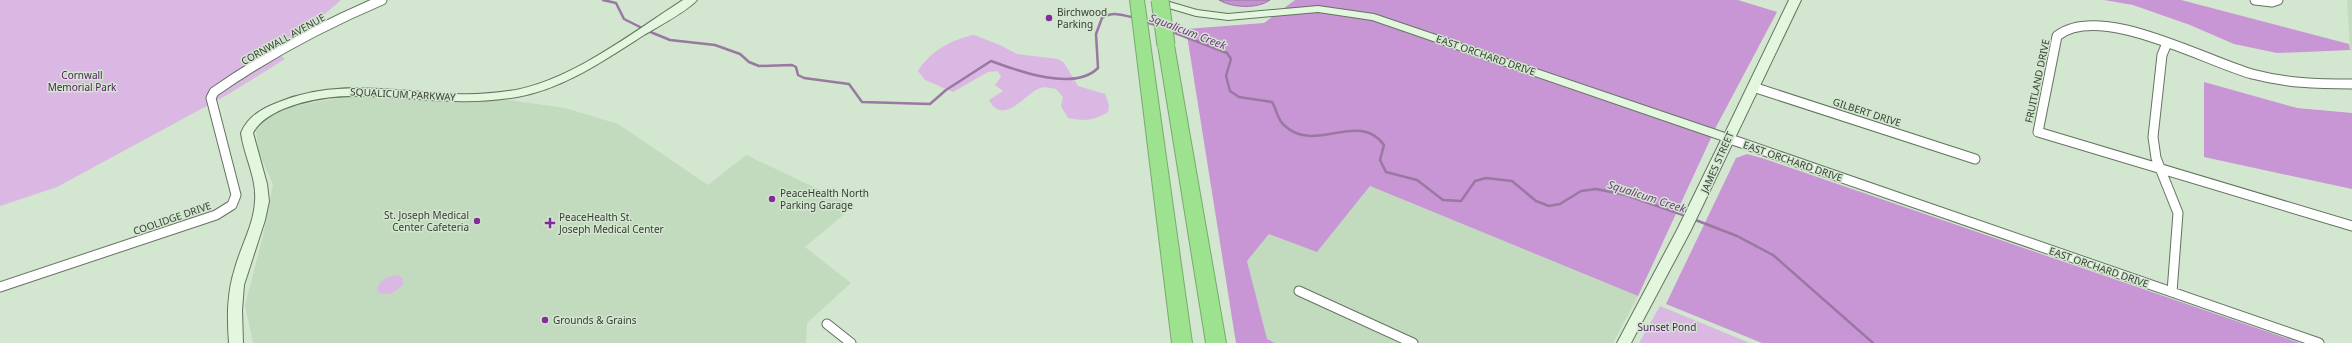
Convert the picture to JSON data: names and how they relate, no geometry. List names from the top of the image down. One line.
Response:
{"streets":{"street":["CORNWALL AVENUE","EAST ORCHARD DRIVE","FRUITLAND DRIVE","SQUALICUM PARKWAY","GILBERT DRIVE","JAMES STREET","COOLIDGE DRIVE"]},"crossings":[["CORNWALL AVENUE","COOLIDGE DRIVE"],["EAST ORCHARD DRIVE","JAMES STREET"],["GILBERT DRIVE","JAMES STREET"]],"water":["Squalicum Creek"],"parks":["Cornwall Memorial Park","Sunset Pond"],"places":{"other":["Birchwood Parking","PeaceHealth North Parking Garage","St. Joseph Medical Center Cafeteria","Grounds & Grains"],"health":["PeaceHealth St. Joseph Medical Center"]}}
